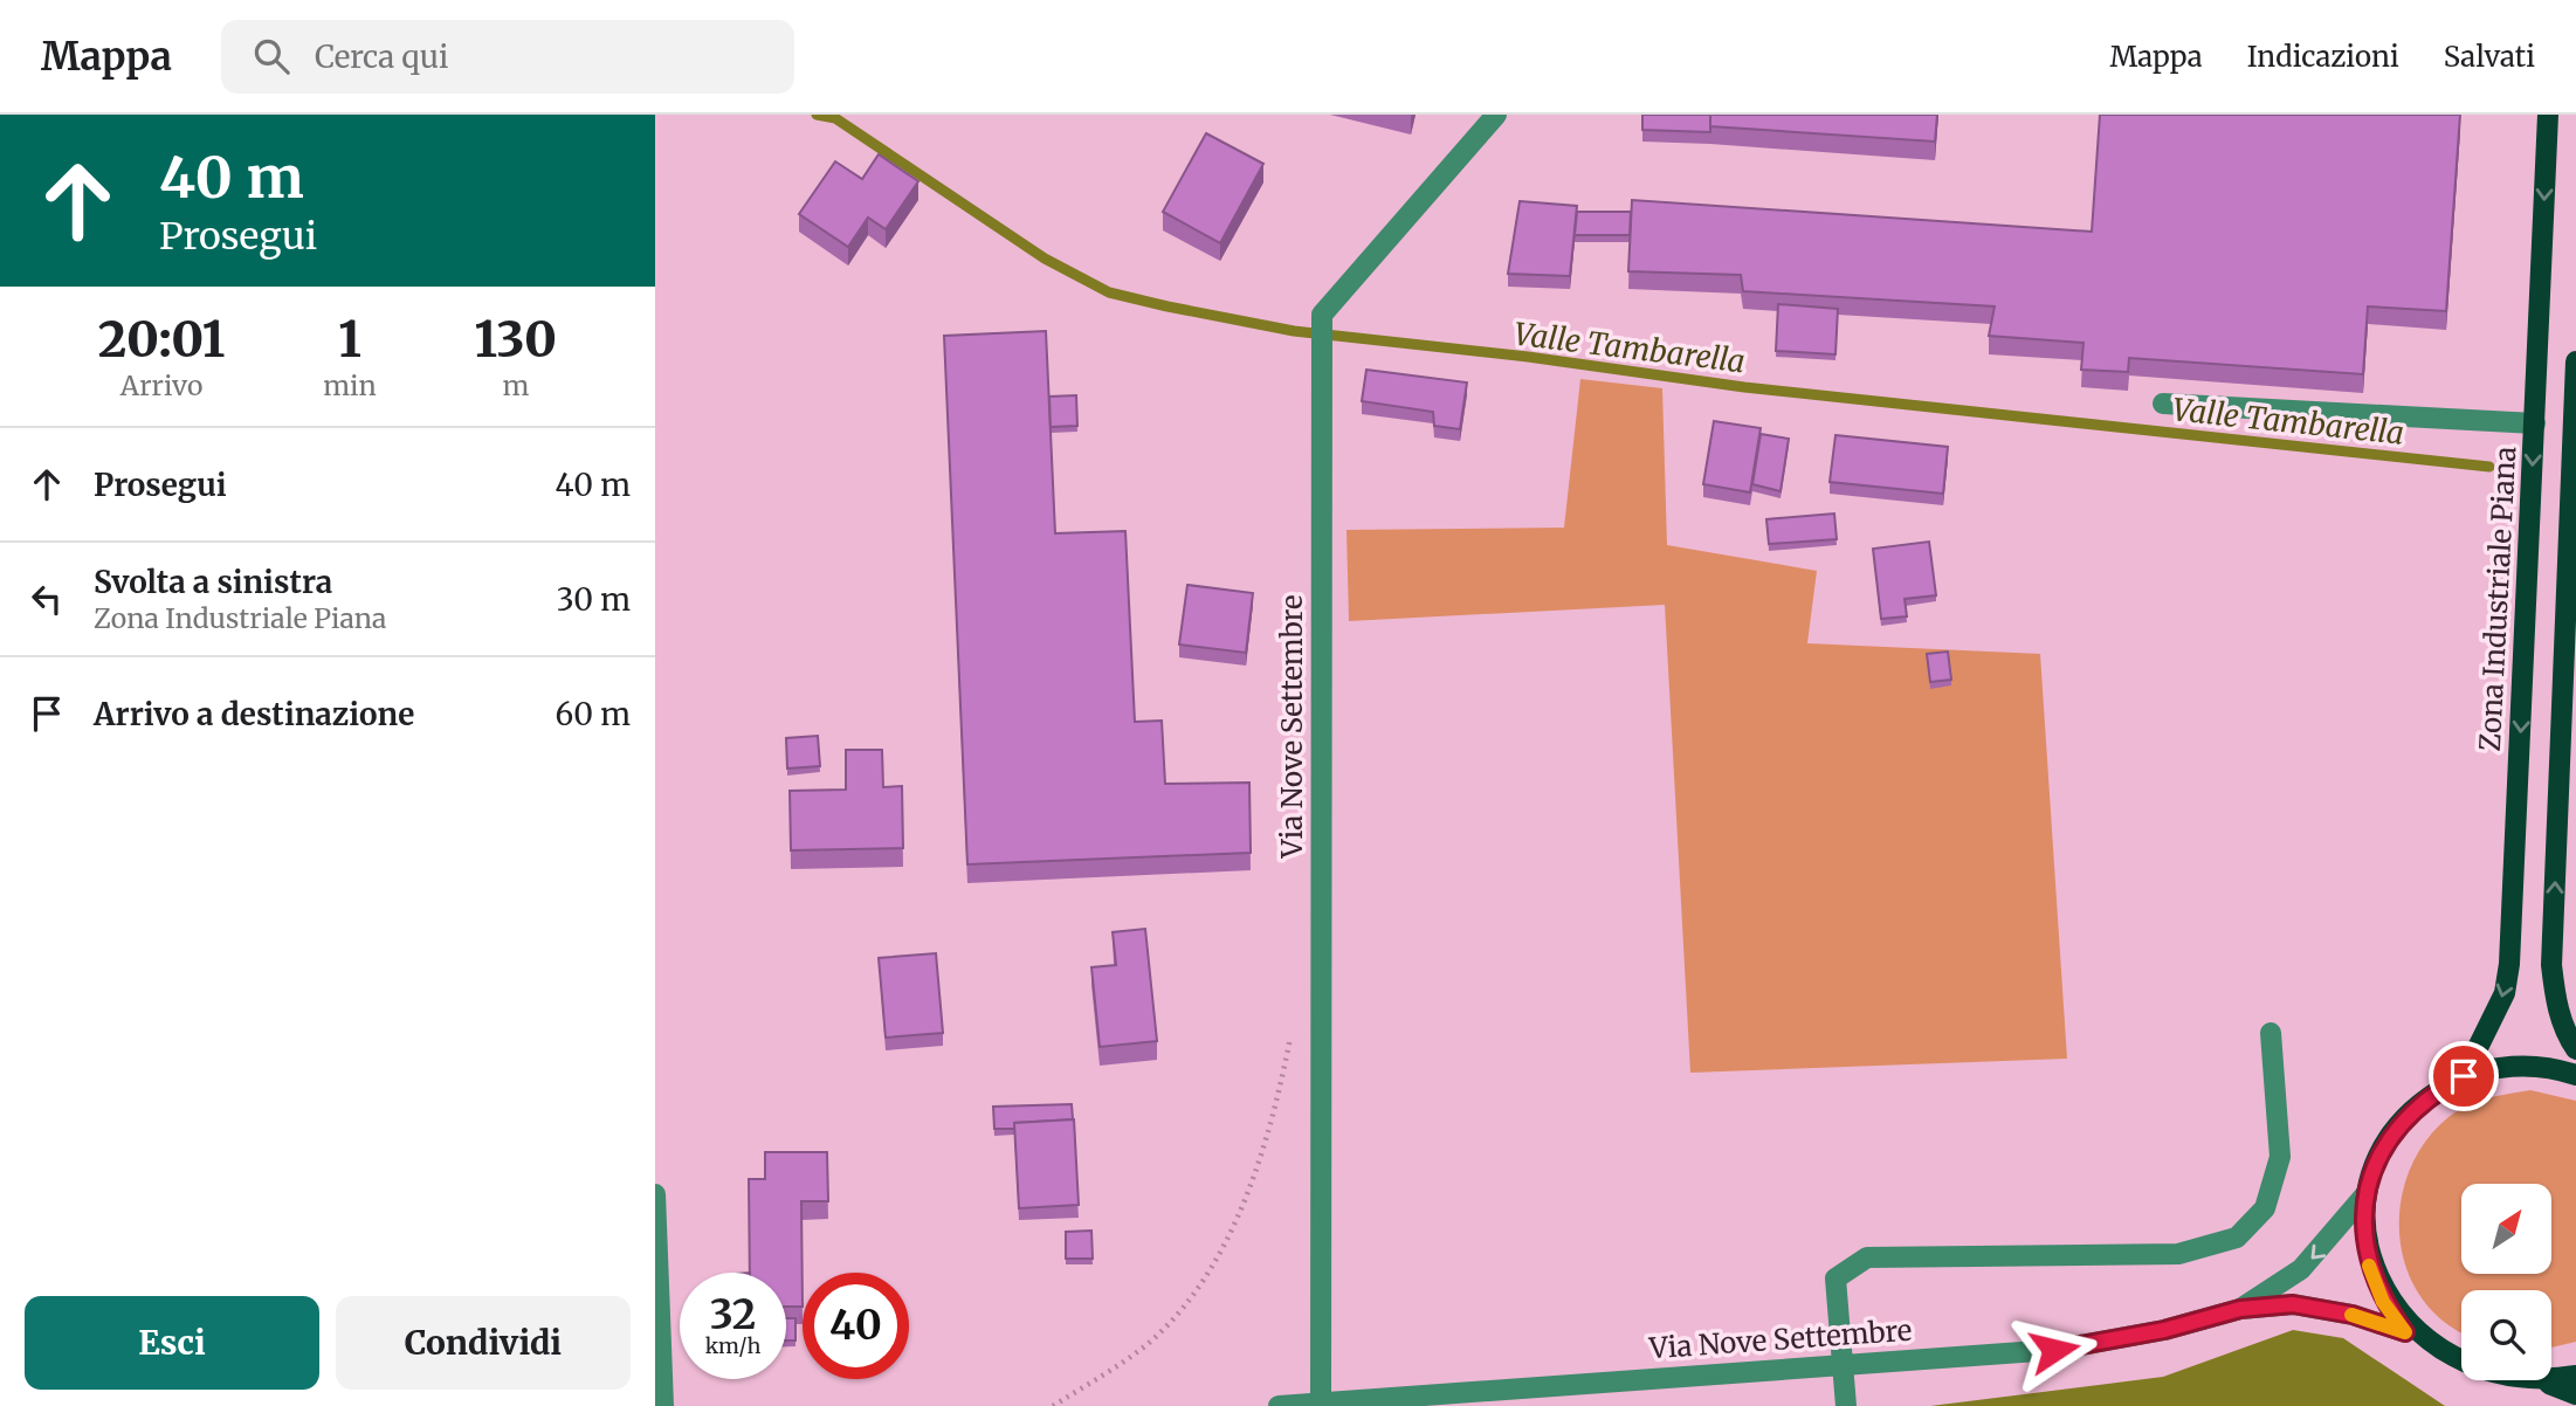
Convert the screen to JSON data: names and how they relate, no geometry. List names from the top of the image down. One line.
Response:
{"streets":{"main road":["Zona Industriale Piana"],"street":["Via Nove Settembre"]},"water":["Valle Tambarella"],"north":"top right","page":{"header":"Mappa","search":"Cerca qui","nav":["Mappa","Indicazioni","Salvati"],"turn":["40 m","Prosegui"],"eta":["20:01","Arrivo","1","min","130","m"],"list":[{"name":"Prosegui","value":"40 m"},{"name":"Svolta a sinistra","note":"Zona Industriale Piana","value":"30 m"},{"name":"Arrivo a destinazione","value":"60 m"}],"speed":"32 km/h","limit":"40","buttons":["Esci","Condividi"]}}
